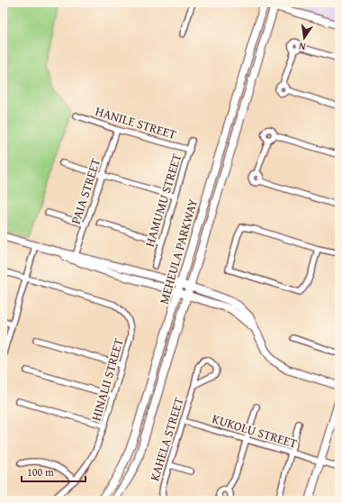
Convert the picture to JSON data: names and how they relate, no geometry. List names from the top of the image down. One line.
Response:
{"streets":{"main road":["MEHEULA PARKWAY"],"street":["HANILE STREET","PAIA STREET","HAMUMU STREET","HINALII STREET","KUKOLU STREET","KAHELA STREET"]},"crossings":[["HANILE STREET","PAIA STREET"],["HANILE STREET","HAMUMU STREET"],["KUKOLU STREET","KAHELA STREET"]],"scale_bar":"100 m","north":"bottom"}
